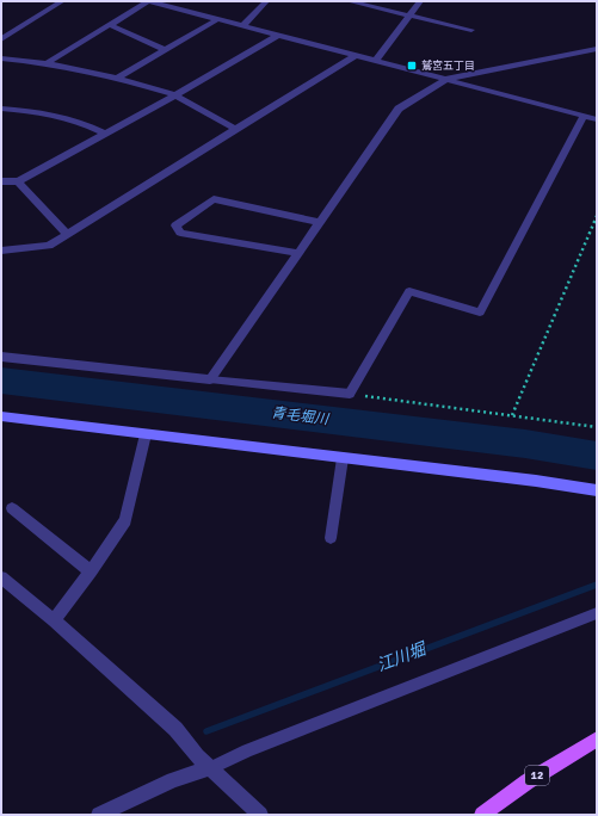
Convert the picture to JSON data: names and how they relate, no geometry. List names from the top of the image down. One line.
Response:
{"streets":{"main road":["12"]},"water":["青毛堀川","江川堀"],"places":{"transit":["鷲宮五丁目"]}}
